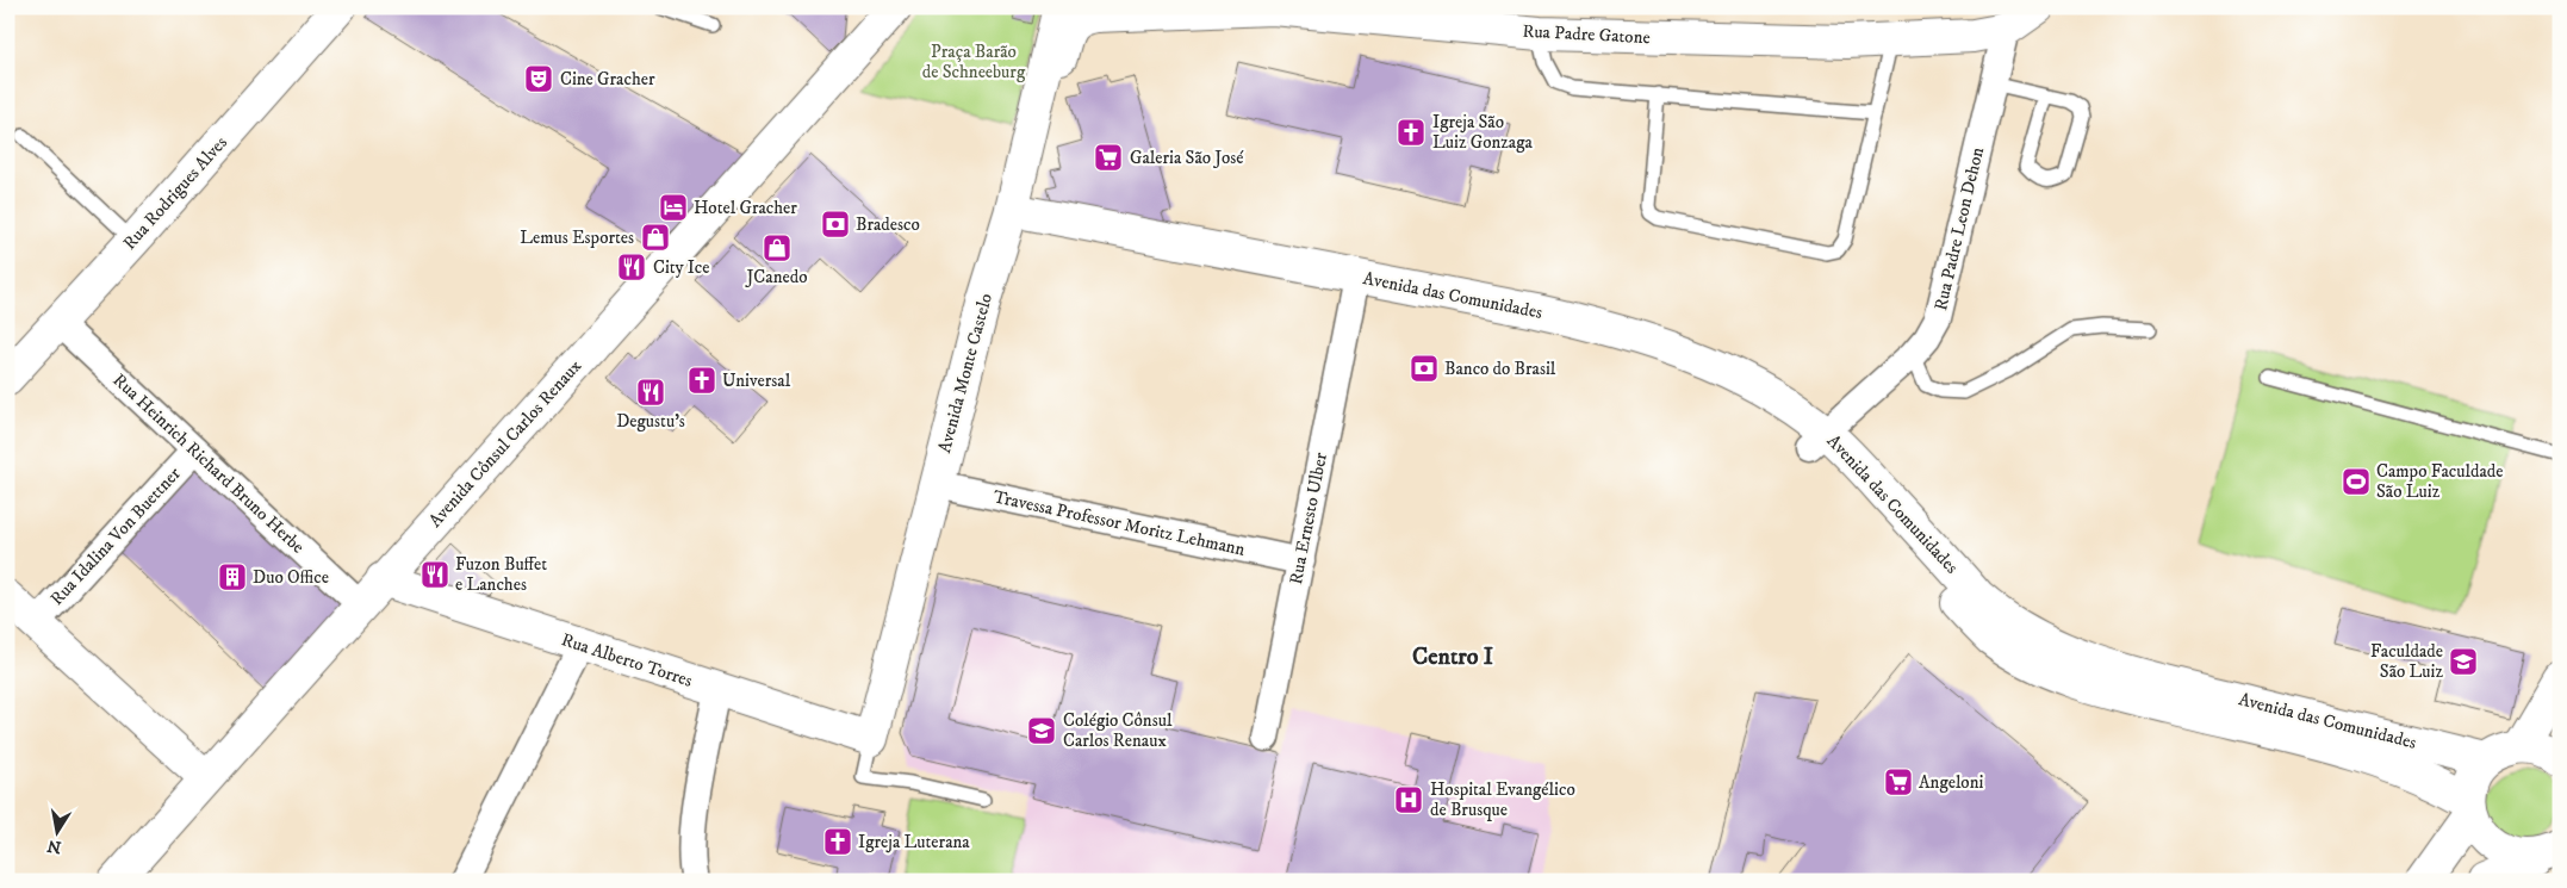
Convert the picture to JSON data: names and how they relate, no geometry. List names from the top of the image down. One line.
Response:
{"streets":{"main road":["Rua Padre Gatone","Rua Rodrigues Alves","Avenida das Comunidades","Avenida Monte Castelo","Avenida Cônsul Carlos Renaux","Rua Alberto Torres"],"street":["Rua Padre Leon Dehon","Rua Heinrich Richard Bruno Herbe","Rua Ernesto Ulber","Travessa Professor Moritz Lehmann","Rua Idalina Von Buettner"]},"crossings":[["Rua Padre Gatone","Rua Padre Leon Dehon"],["Rua Rodrigues Alves","Rua Heinrich Richard Bruno Herbe"],["Rua Padre Leon Dehon","Avenida das Comunidades"],["Avenida das Comunidades","Avenida Monte Castelo"],["Avenida das Comunidades","Rua Ernesto Ulber"],["Avenida Monte Castelo","Travessa Professor Moritz Lehmann"],["Avenida Monte Castelo","Rua Alberto Torres"],["Avenida Cônsul Carlos Renaux","Rua Heinrich Richard Bruno Herbe"],["Avenida Cônsul Carlos Renaux","Rua Alberto Torres"],["Rua Heinrich Richard Bruno Herbe","Rua Idalina Von Buettner"],["Rua Ernesto Ulber","Travessa Professor Moritz Lehmann"]],"districts":["Centro I"],"parks":["Praça Barão de Schneeburg"],"places":{"theatre":["Cine Gracher"],"church":["Igreja São Luiz Gonzaga","Universal","Igreja Luterana"],"supermarket":["Galeria São José","Angeloni"],"hotel":["Hotel Gracher"],"bank":["Bradesco","Banco do Brasil"],"shop":["Lemus Esportes","JCanedo"],"restaurant":["City Ice","Degustu's","Fuzon Buffet e Lanches"],"sports":["Campo Faculdade São Luiz"],"building":["Duo Office"],"school or university":["Faculdade São Luiz","Colégio Cônsul Carlos Renaux"],"hospital":["Hospital Evangélico de Brusque"]},"north":"bottom"}
